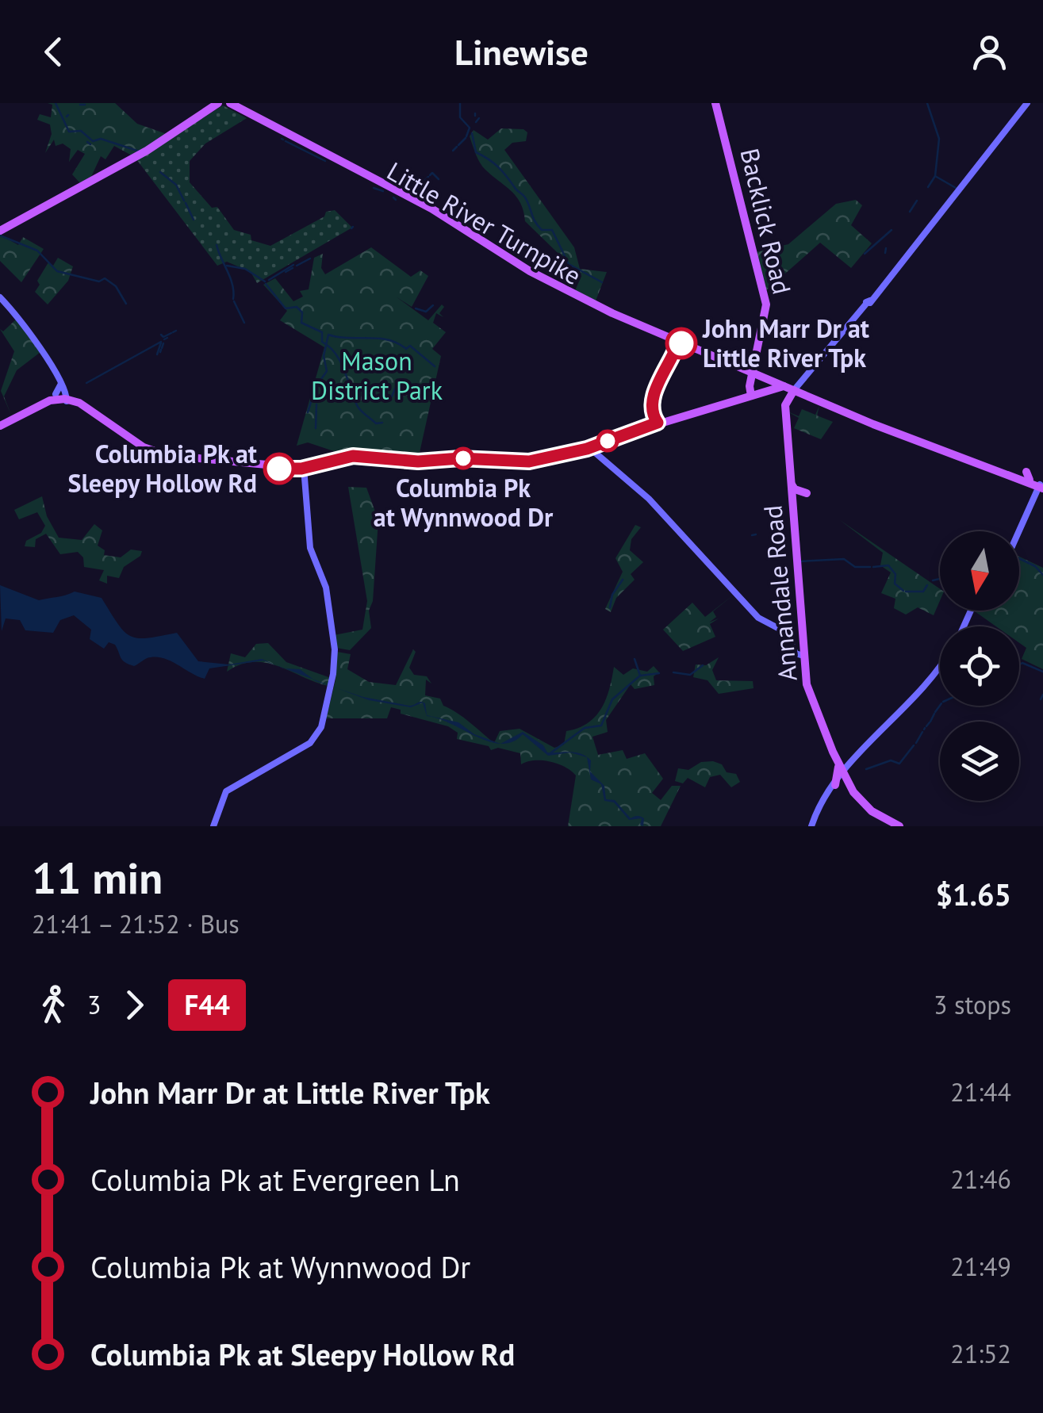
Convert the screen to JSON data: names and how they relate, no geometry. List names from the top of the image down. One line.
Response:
{"streets":{"main road":["Backlick Road","Little River Turnpike","Annandale Road"]},"crossings":[["Backlick Road","Little River Turnpike"],["Little River Turnpike","Annandale Road"]],"parks":["Mason District Park"],"places":["John Marr Dr at Little River Tpk","Columbia Pk at Wynnwood Dr","Columbia Pk at Sleepy Hollow Rd"],"lines":["bus line F44"],"north":"bottom","page":{"header":"Linewise","heading":["11 min","21:41 – 21:52 · Bus","$1.65"],"legs":["3","F44","3 stops"],"list":[{"name":"John Marr Dr at Little River Tpk","value":"21:44"},{"name":"Columbia Pk at Evergreen Ln","value":"21:46"},{"name":"Columbia Pk at Wynnwood Dr","value":"21:49"},{"name":"Columbia Pk at Sleepy Hollow Rd","value":"21:52"}]}}
